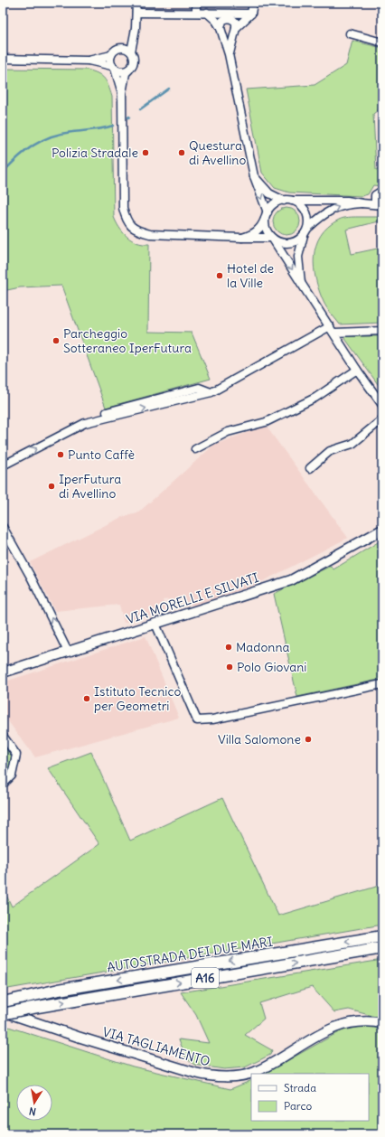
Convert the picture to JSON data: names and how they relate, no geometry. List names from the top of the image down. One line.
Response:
{"streets":{"highway":["AUTOSTRADA DEI DUE MARI","A16"],"main road":["VIA MORELLI E SILVATI","VIA TAGLIAMENTO"]},"places":["Polizia Stradale","Questura di Avellino","Hotel de la Ville","Parcheggio Sotteraneo IperFutura","Punto Caffè","IperFutura di Avellino","Madonna","Polo Giovani","Istituto Tecnico per Geometri","Villa Salomone"],"legend":["Strada","Parco"],"north":"bottom"}
